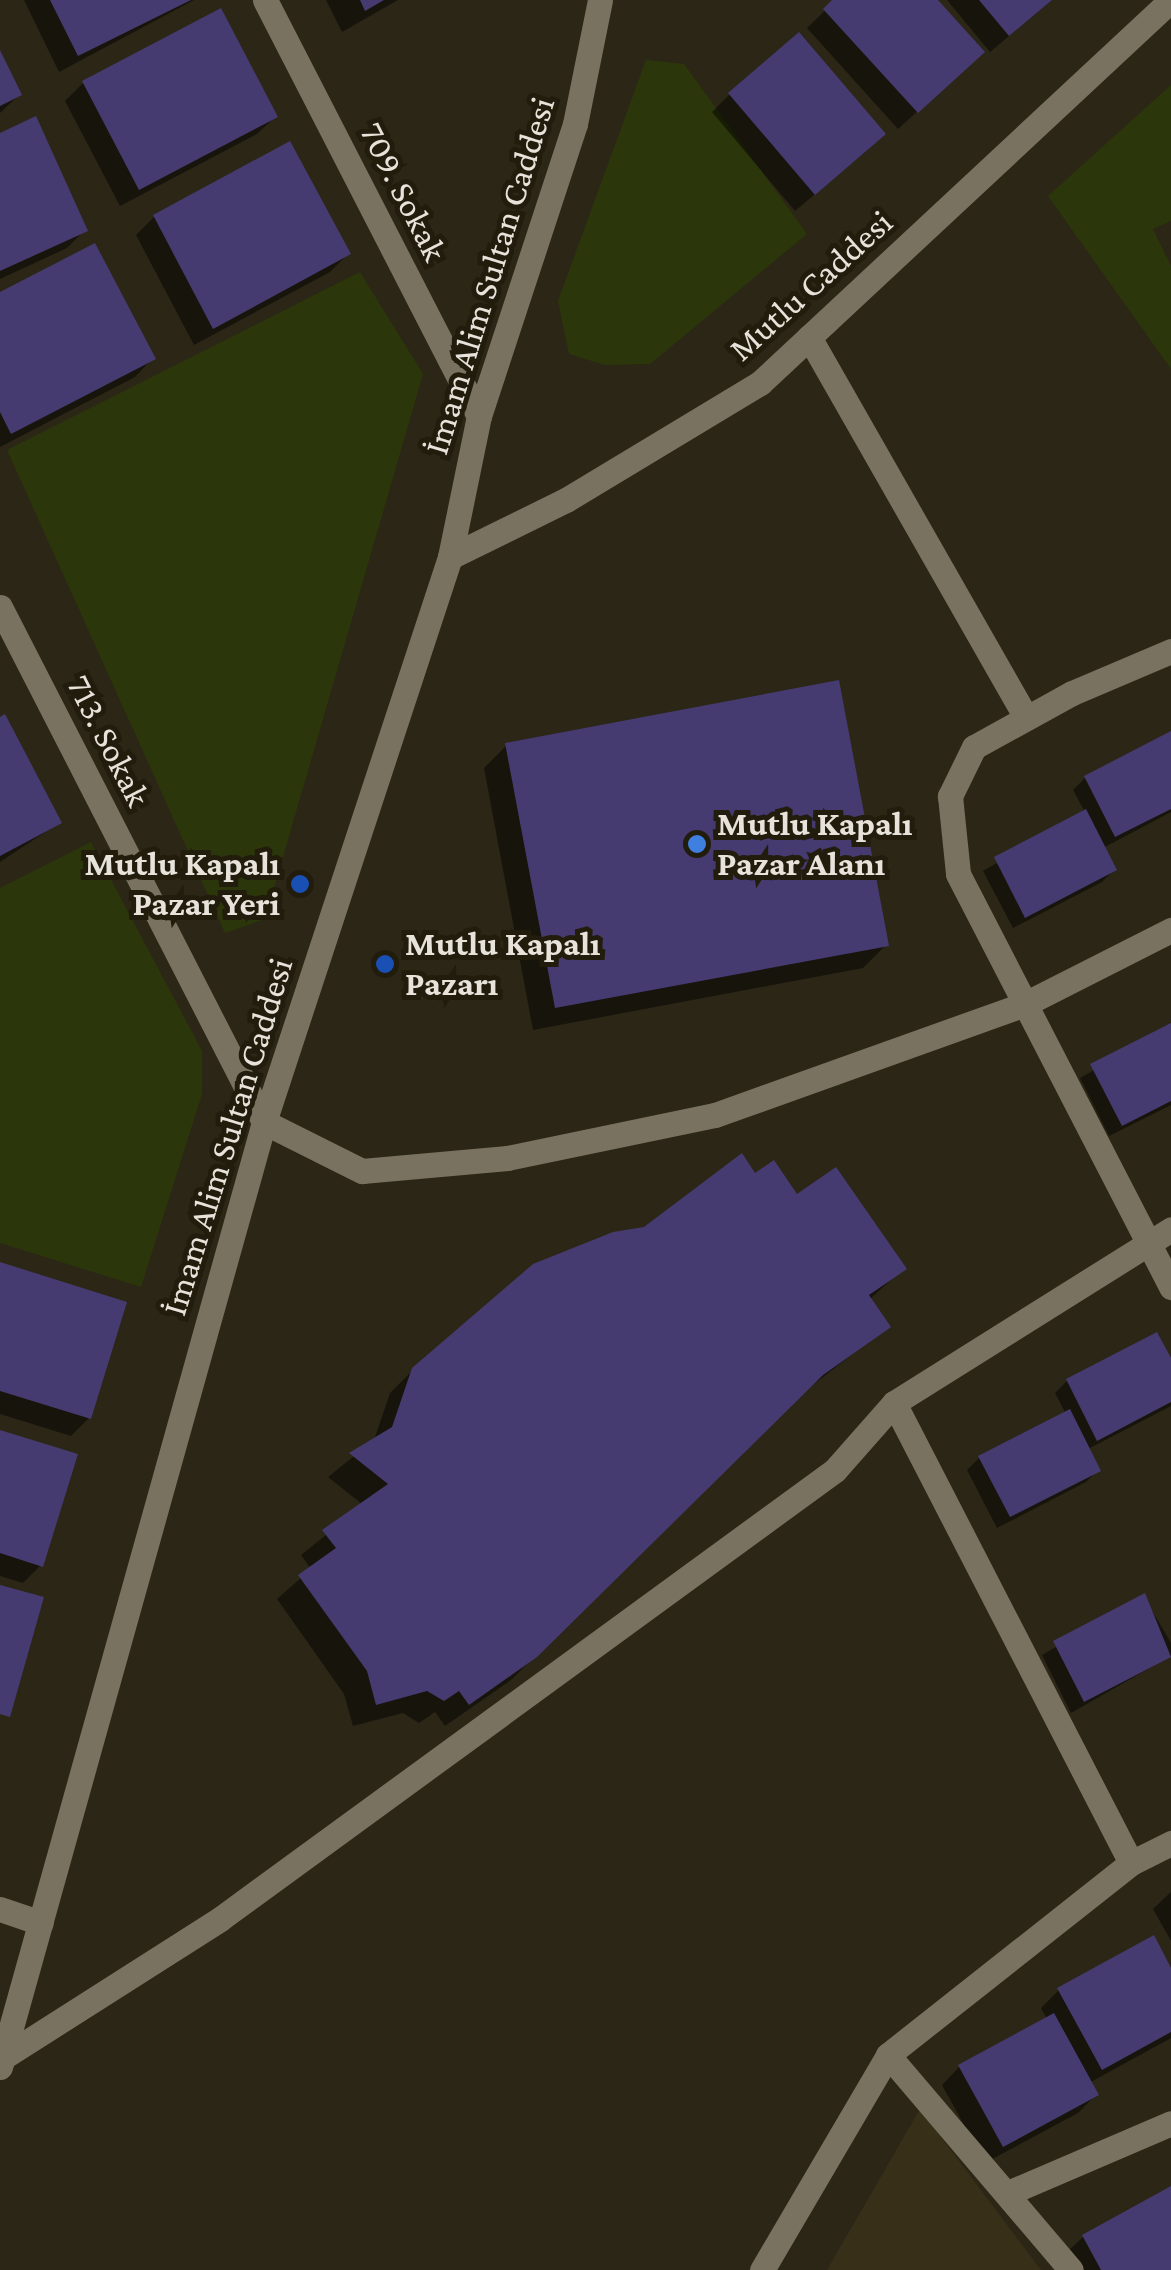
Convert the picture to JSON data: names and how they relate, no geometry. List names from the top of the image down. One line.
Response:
{"streets":{"street":["709. Sokak","İmam Alim Sultan Caddesi","Mutlu Caddesi","713. Sokak"]},"crossings":[["709. Sokak","İmam Alim Sultan Caddesi"],["İmam Alim Sultan Caddesi","Mutlu Caddesi"],["İmam Alim Sultan Caddesi","713. Sokak"]],"places":["Mutlu Kapalı Pazar Alanı","Mutlu Kapalı Pazar Yeri","Mutlu Kapalı Pazarı"]}
